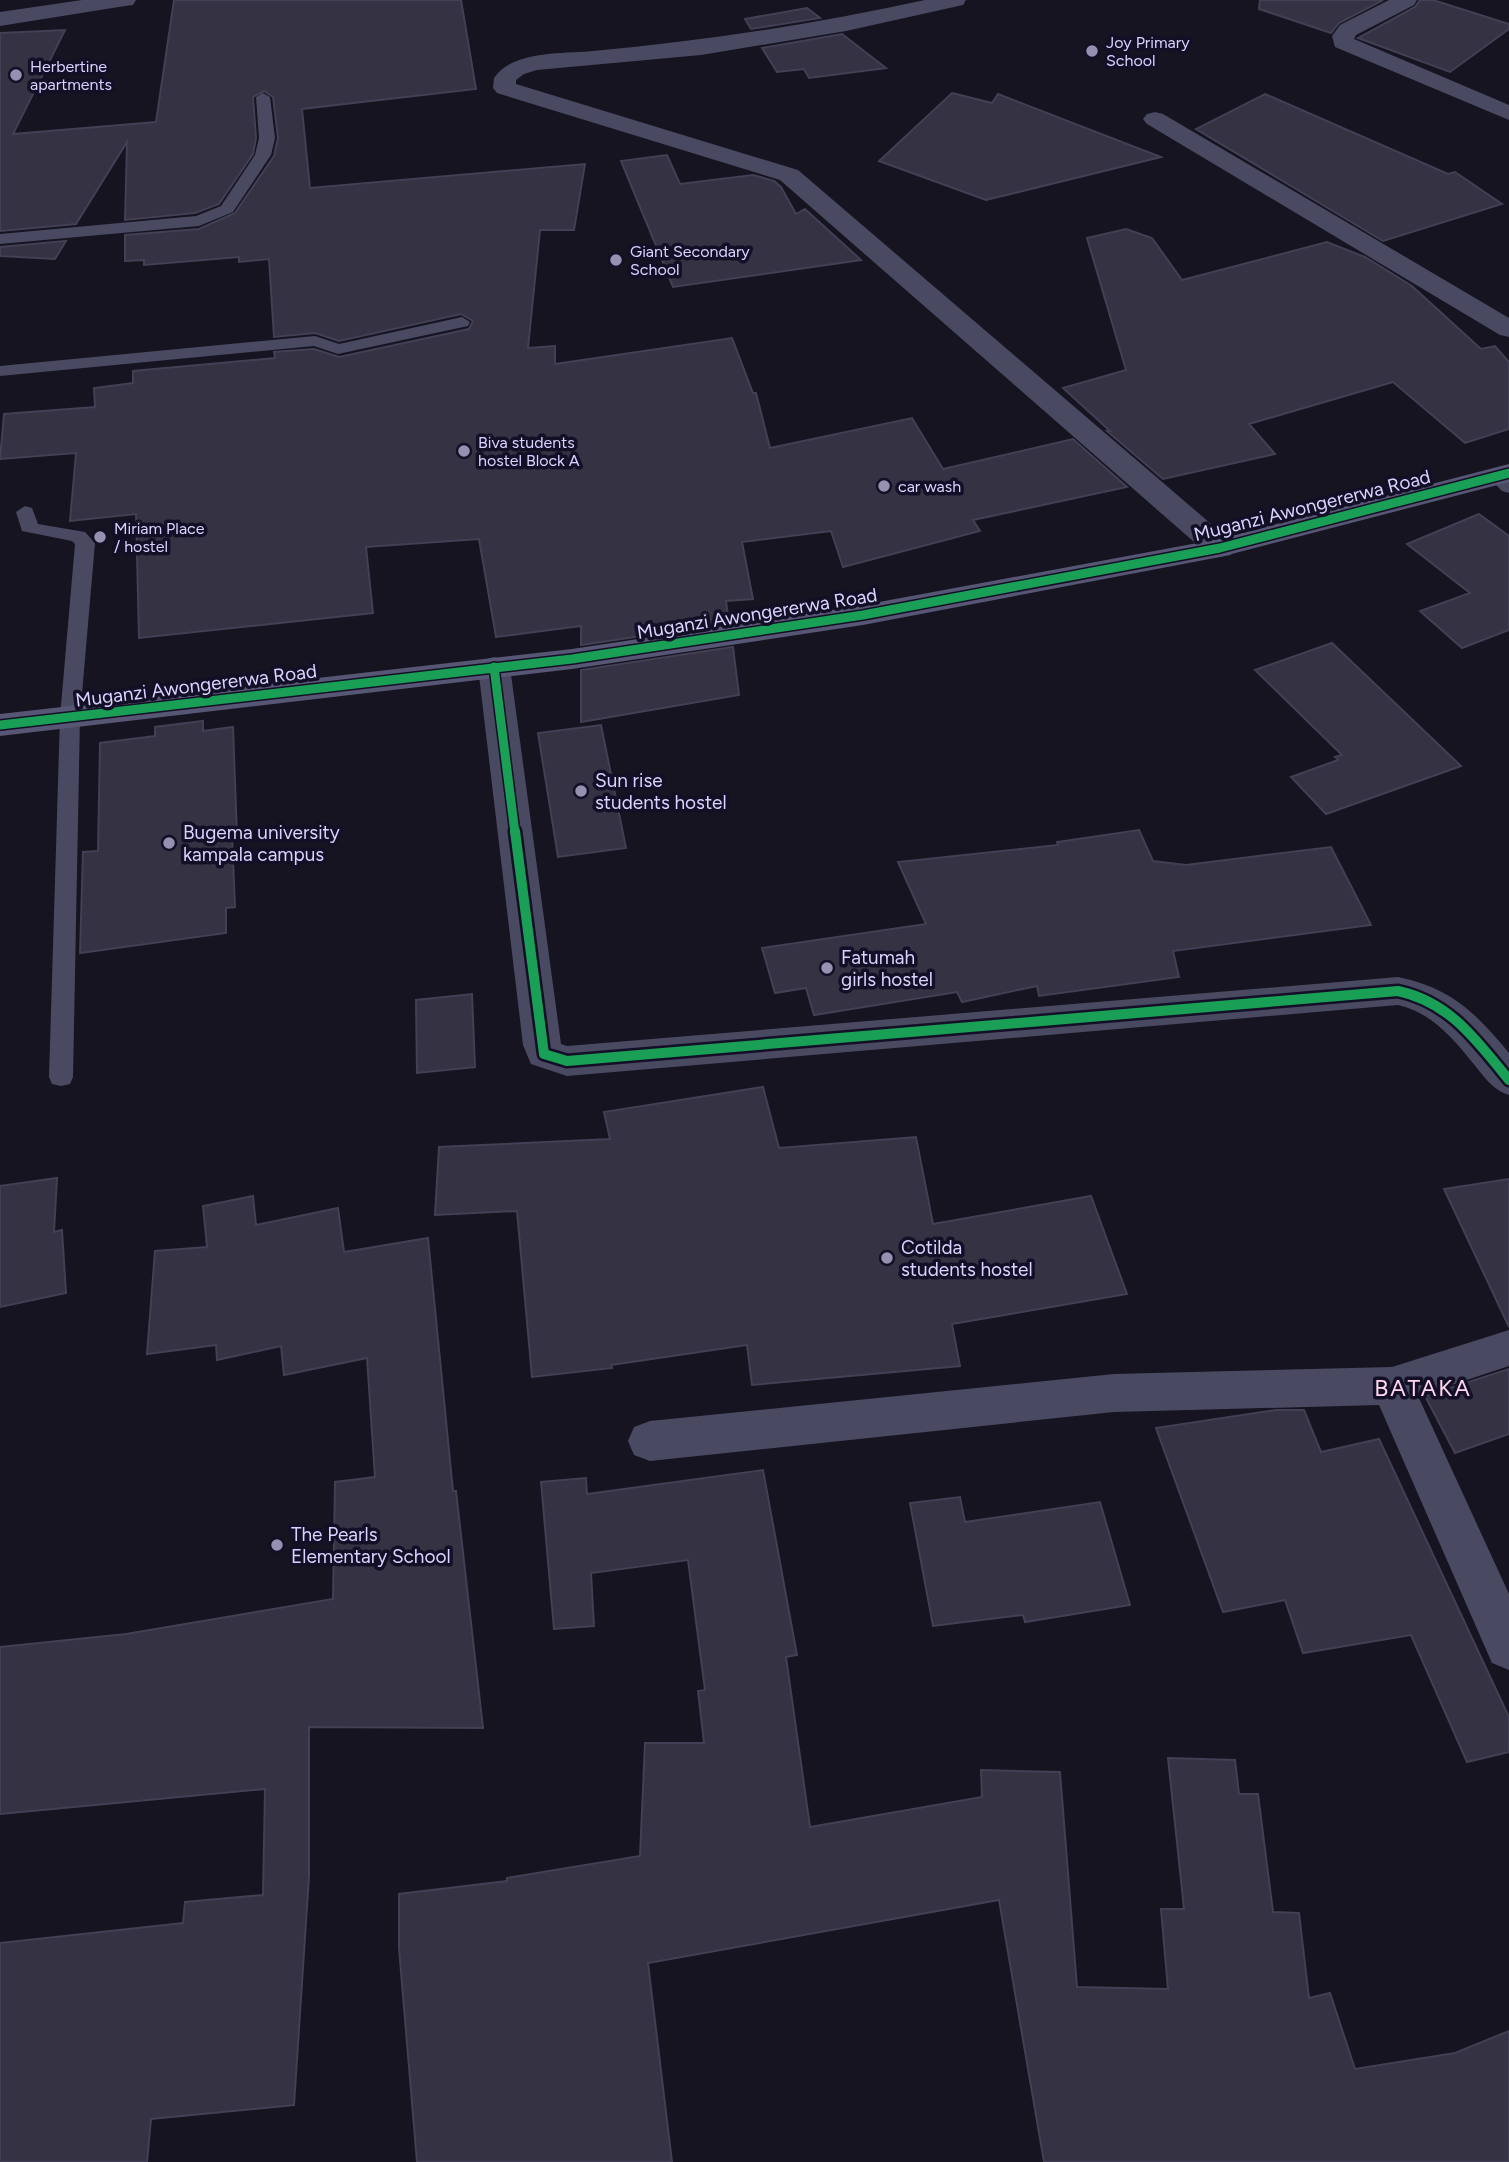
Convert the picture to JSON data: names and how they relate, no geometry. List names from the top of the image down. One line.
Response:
{"streets":{"street":["Muganzi Awongererwa Road"]},"districts":["BATAKA"],"places":["Joy Primary School","Herbertine apartments","Giant Secondary School","Biva students hostel Block A","car wash","Miriam Place / hostel","Sun rise students hostel","Bugema university kampala campus","Fatumah girls hostel","Cotilda students hostel","The Pearls Elementary School"]}
